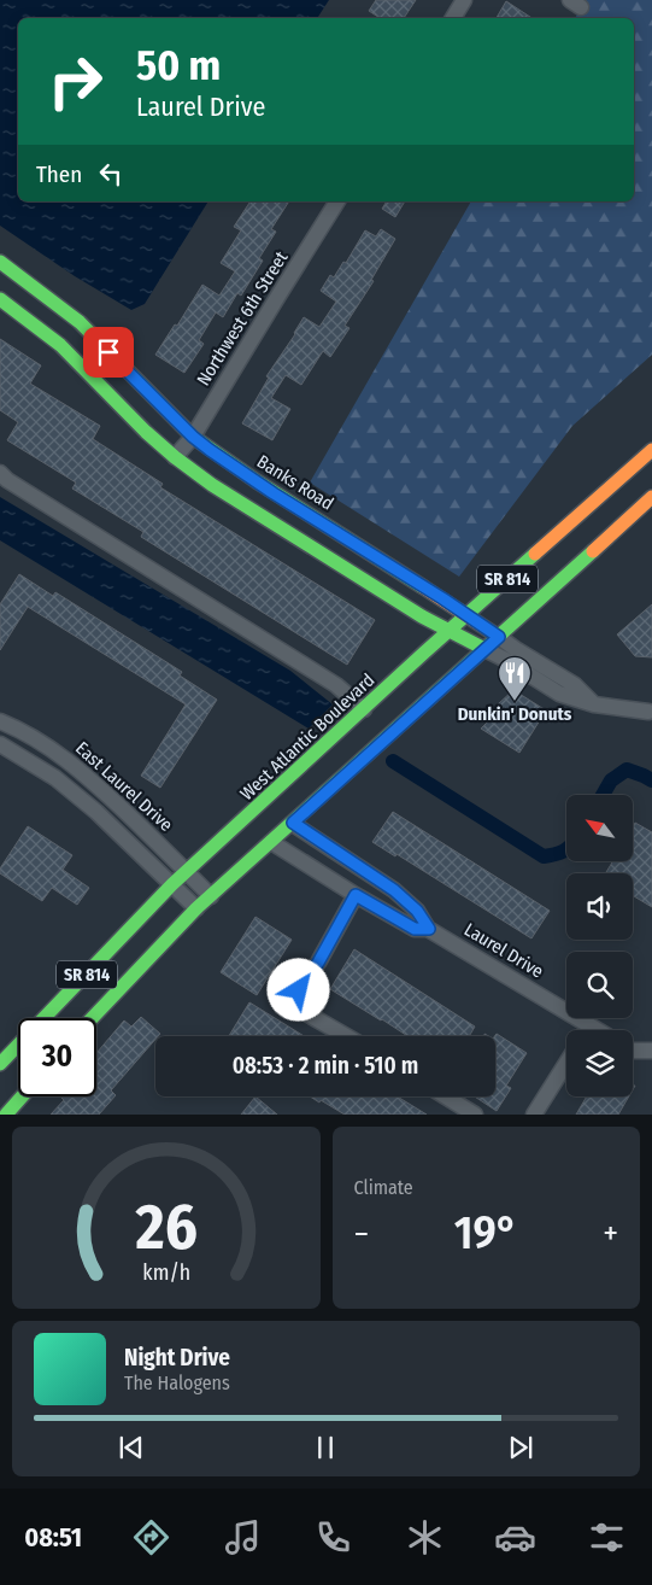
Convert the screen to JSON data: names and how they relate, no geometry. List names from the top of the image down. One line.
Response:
{"streets":{"main road":["Banks Road","SR 814","West Atlantic Boulevard"],"street":["Northwest 6th Street","East Laurel Drive","Laurel Drive"]},"crossings":[["Northwest 6th Street","Banks Road"],["Banks Road","SR 814"],["Banks Road","West Atlantic Boulevard"],["SR 814","East Laurel Drive"],["SR 814","Laurel Drive"],["West Atlantic Boulevard","East Laurel Drive"]],"places":{"restaurant":["Dunkin' Donuts"]},"north":"top left","page":{"turn":["50 m","Laurel Drive"],"then":"Then","limit":"30","trip":"08:53 · 2 min · 510 m","tile":"Climate","heat":["−","19°","+"],"song":["Night Drive","The Halogens"],"tabs":"08:51","gauge":["26","km/h"]}}
